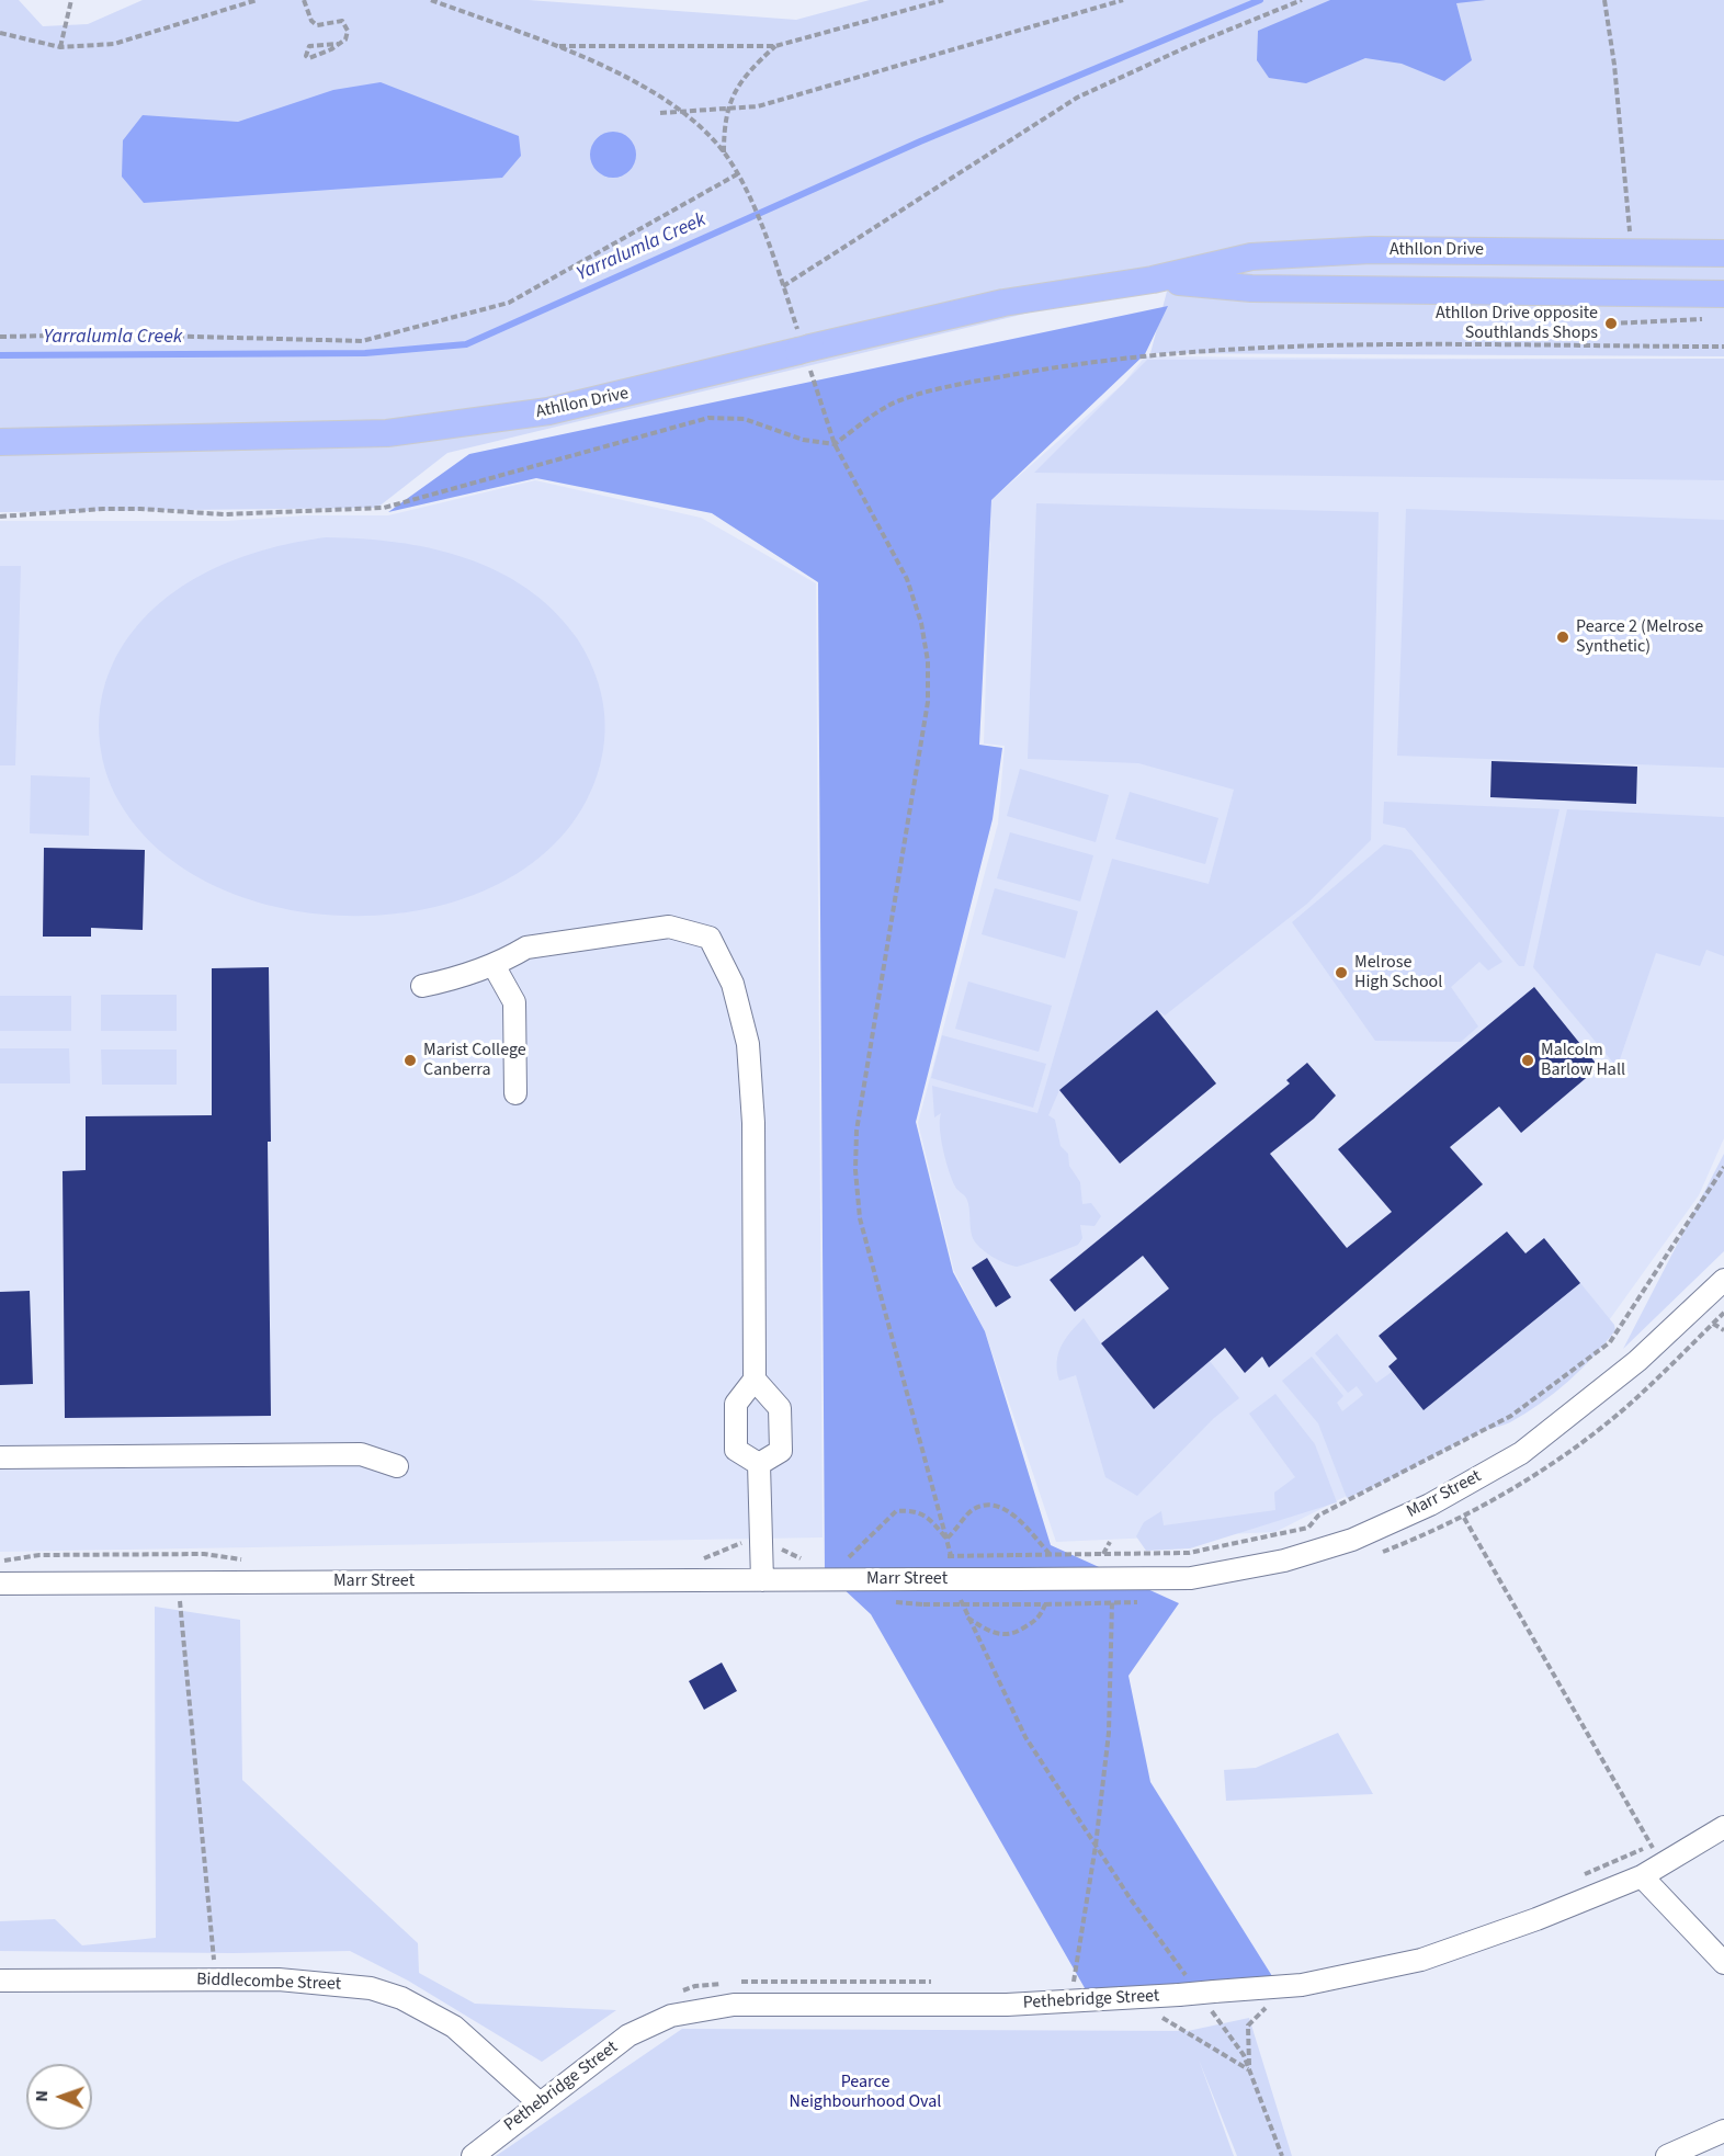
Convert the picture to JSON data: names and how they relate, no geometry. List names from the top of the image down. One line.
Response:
{"streets":{"main road":["Athllon Drive"],"street":["Marr Street","Biddlecombe Street","Pethebridge Street"]},"crossings":[["Biddlecombe Street","Pethebridge Street"]],"water":["Yarralumla Creek"],"parks":["Pearce Neighbourhood Oval"],"places":["Athllon Drive opposite Southlands Shops","Pearce 2 (Melrose Synthetic)","Melrose High School","Marist College Canberra","Malcolm Barlow Hall"],"north":"left"}
